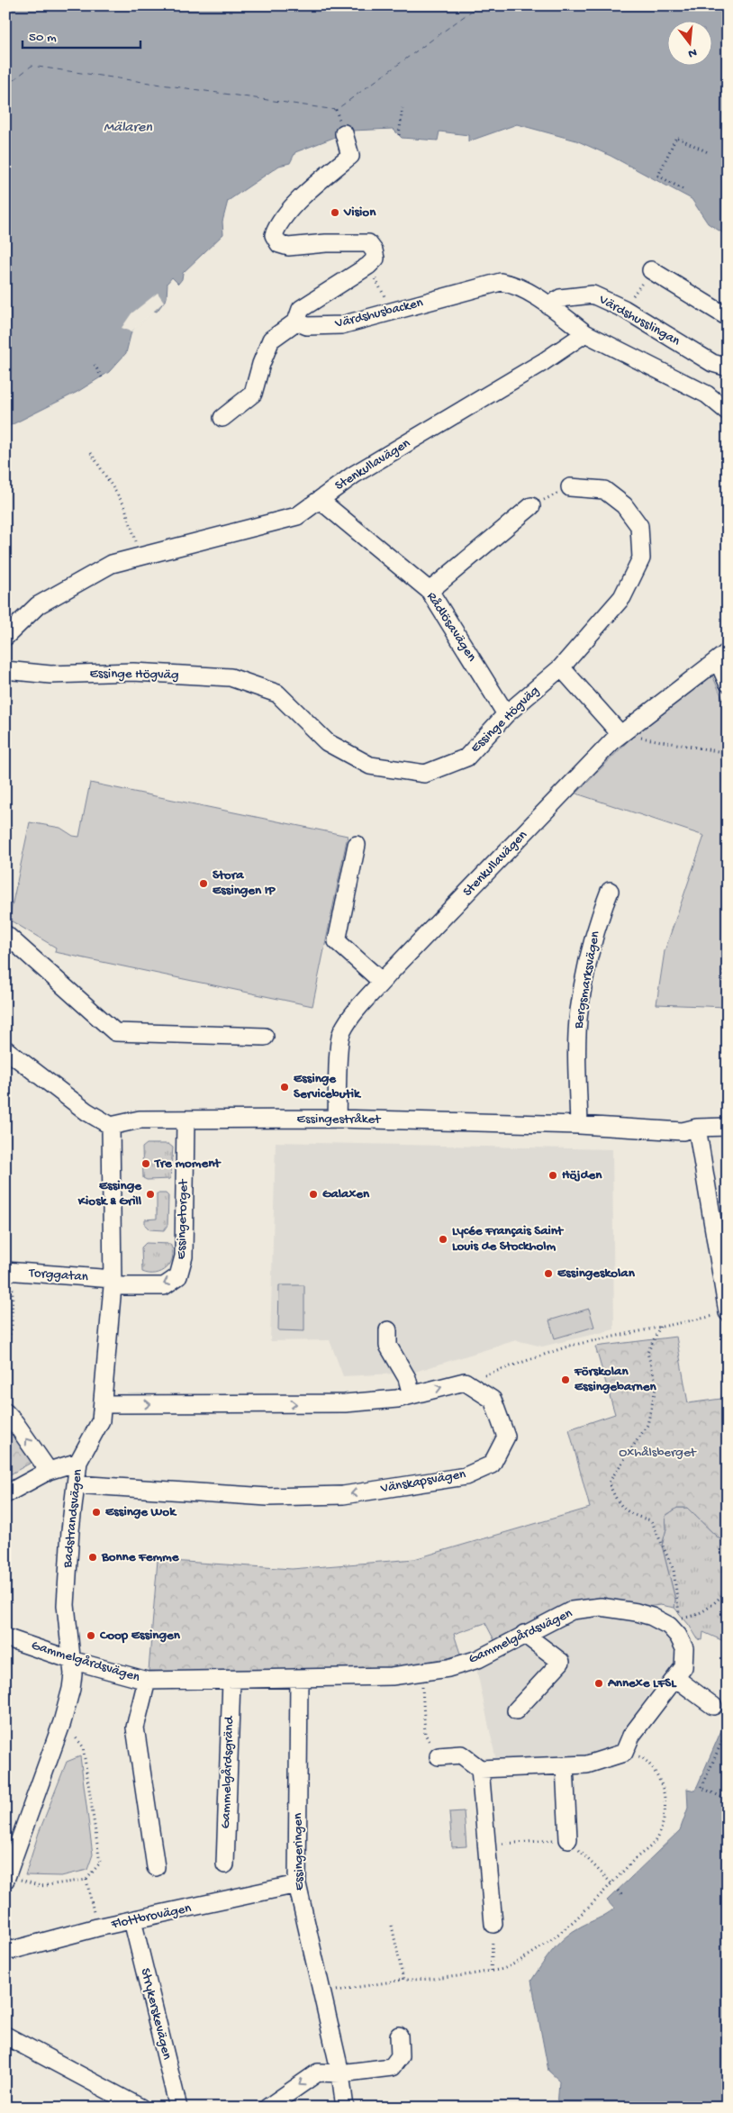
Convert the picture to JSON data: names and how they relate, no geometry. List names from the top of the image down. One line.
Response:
{"streets":{"street":["Värdshusbacken","Värdshusslingan","Stenkullavägen","Rådlösavägen","Essinge Högväg","Bergsmarksvägen","Essingestråket","Essingetorget","Torggatan","Vänskapsvägen","Badstrandsvägen","Gammelgårdsvägen","Gammelgårdsgränd","Essingeringen","Flottbrovägen","Strykerskevägen"]},"crossings":[["Värdshusbacken","Värdshusslingan"],["Värdshusbacken","Stenkullavägen"],["Stenkullavägen","Rådlösavägen"],["Stenkullavägen","Essingestråket"],["Rådlösavägen","Essinge Högväg"],["Bergsmarksvägen","Essingestråket"],["Essingestråket","Essingetorget"],["Essingestråket","Badstrandsvägen"],["Essingetorget","Torggatan"],["Essingetorget","Badstrandsvägen"],["Torggatan","Badstrandsvägen"],["Vänskapsvägen","Badstrandsvägen"],["Badstrandsvägen","Gammelgårdsvägen"],["Gammelgårdsvägen","Gammelgårdsgränd"],["Gammelgårdsvägen","Essingeringen"],["Essingeringen","Flottbrovägen"],["Flottbrovägen","Strykerskevägen"]],"water":["Mälaren"],"parks":["Oxhålsberget"],"places":["Vision","Stora Essingen IP","Essinge Servicebutik","Tre moment","Höjden","Essinge Kiosk & Grill","Galaxen","Lycée Français Saint Louis de Stockholm","Essingeskolan","Förskolan Essingebarnen","Essinge Wok","Bonne Femme","Coop Essingen","Annexe LFSL"],"scale_bar":"50 m","north":"bottom"}
